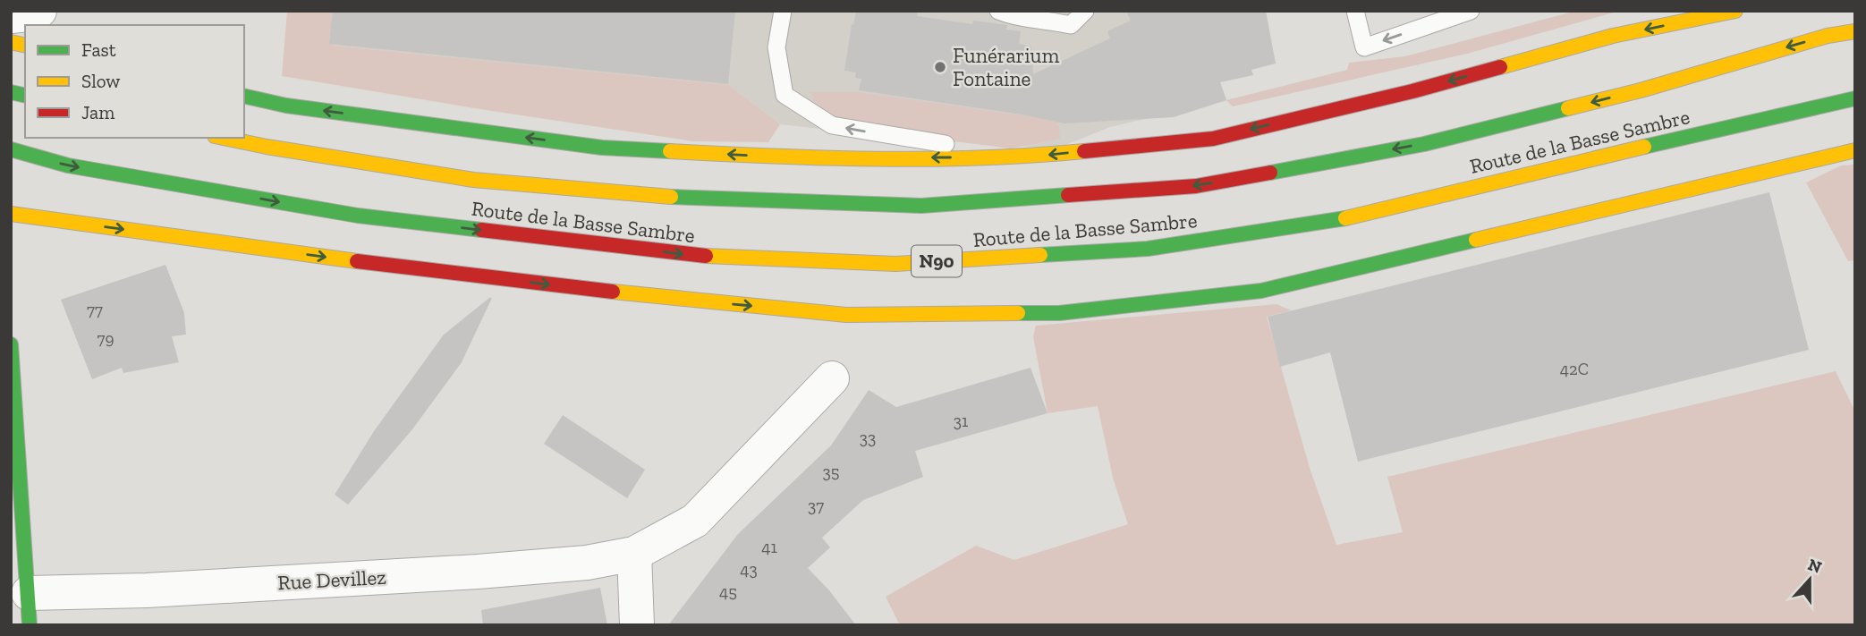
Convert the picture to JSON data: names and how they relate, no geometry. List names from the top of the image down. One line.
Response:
{"streets":{"main road":["Route de la Basse Sambre","N90"],"street":["Rue Devillez"]},"places":["Funérarium Fontaine"],"house_numbers":["77","79","42C","31","33","35","37","41","43","45"],"legend":["Fast","Slow","Jam"],"north":"top"}
